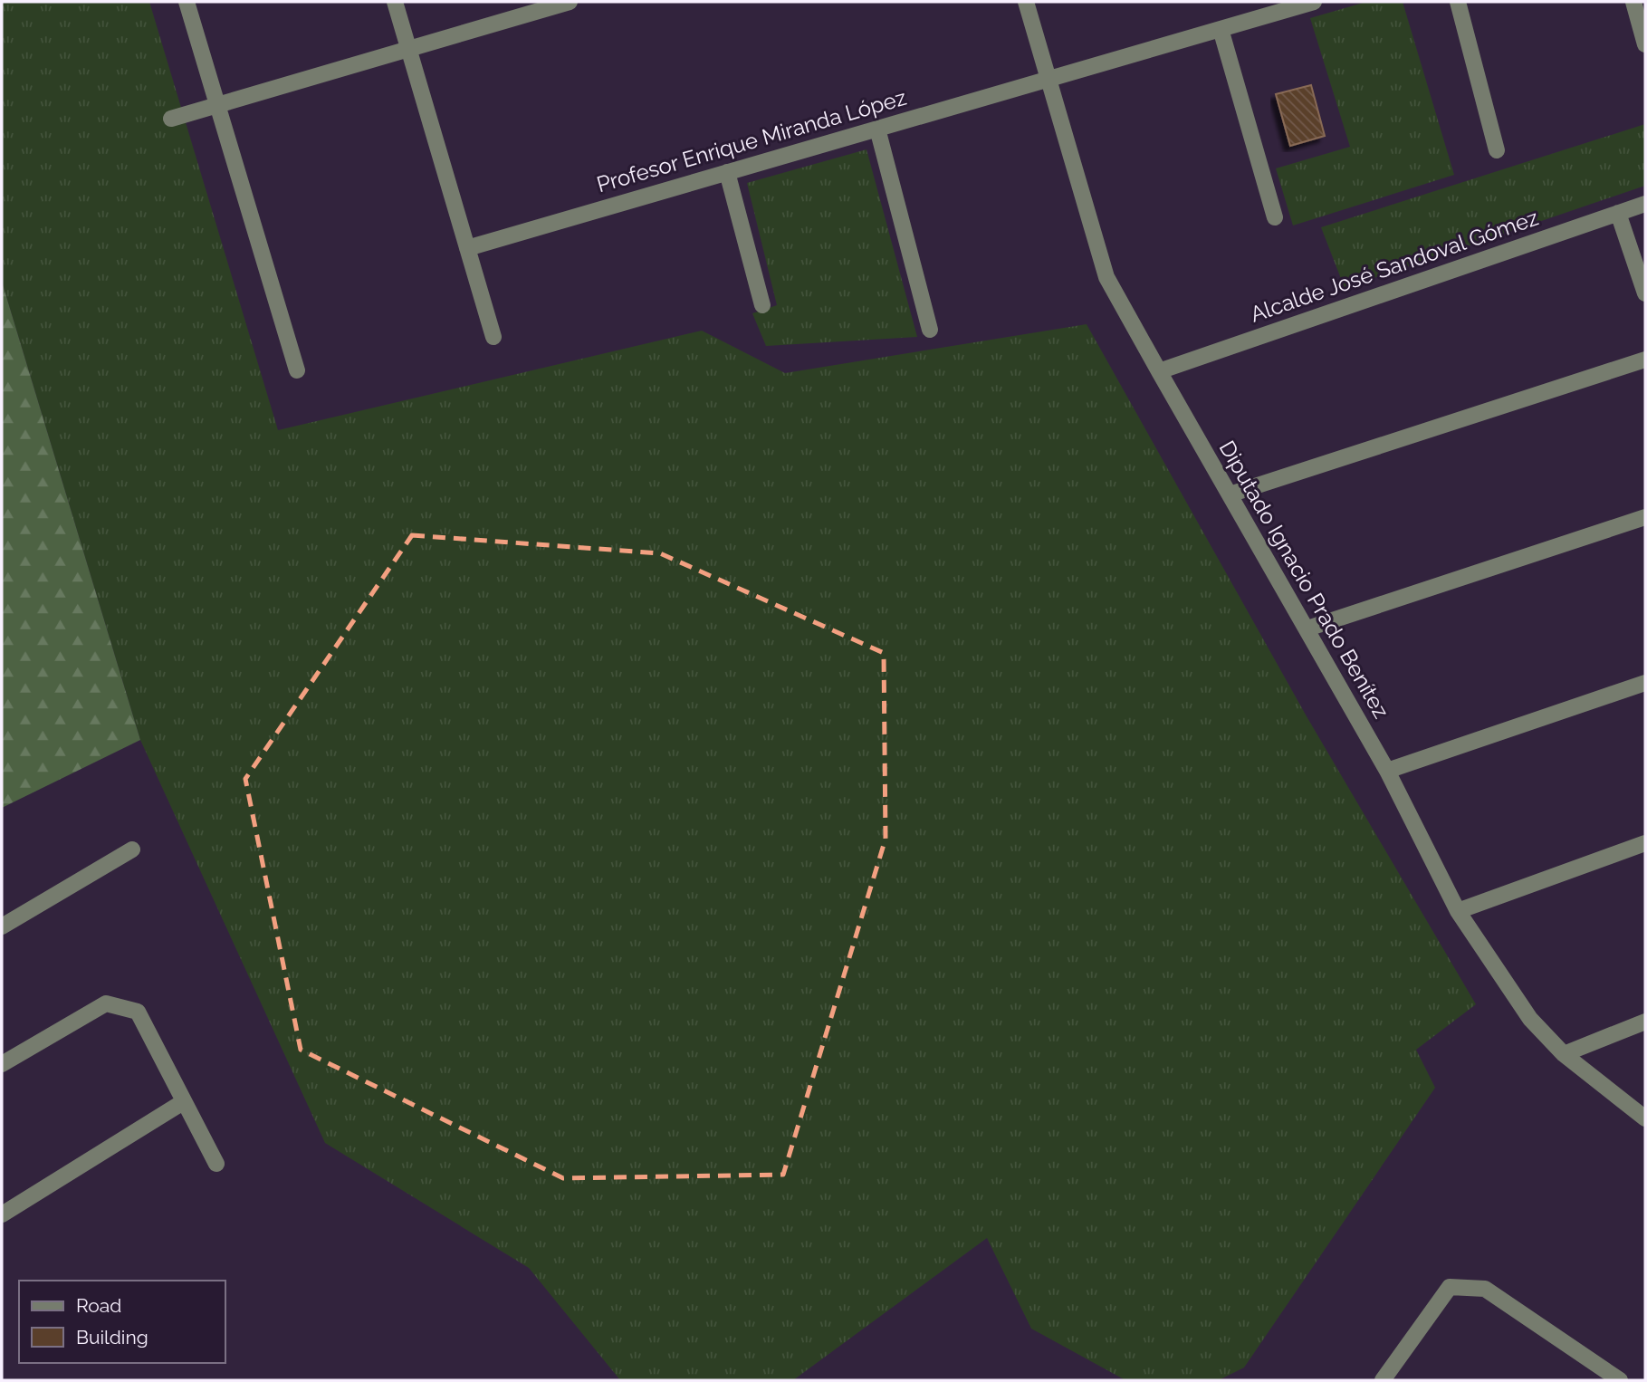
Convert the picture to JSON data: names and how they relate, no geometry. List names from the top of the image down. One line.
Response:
{"streets":{"street":["Profesor Enrique Miranda López","Alcalde José Sandoval Gómez","Diputado Ignacio Prado Benítez"]},"crossings":[["Profesor Enrique Miranda López","Diputado Ignacio Prado Benítez"],["Alcalde José Sandoval Gómez","Diputado Ignacio Prado Benítez"]],"legend":["Road","Building"]}
